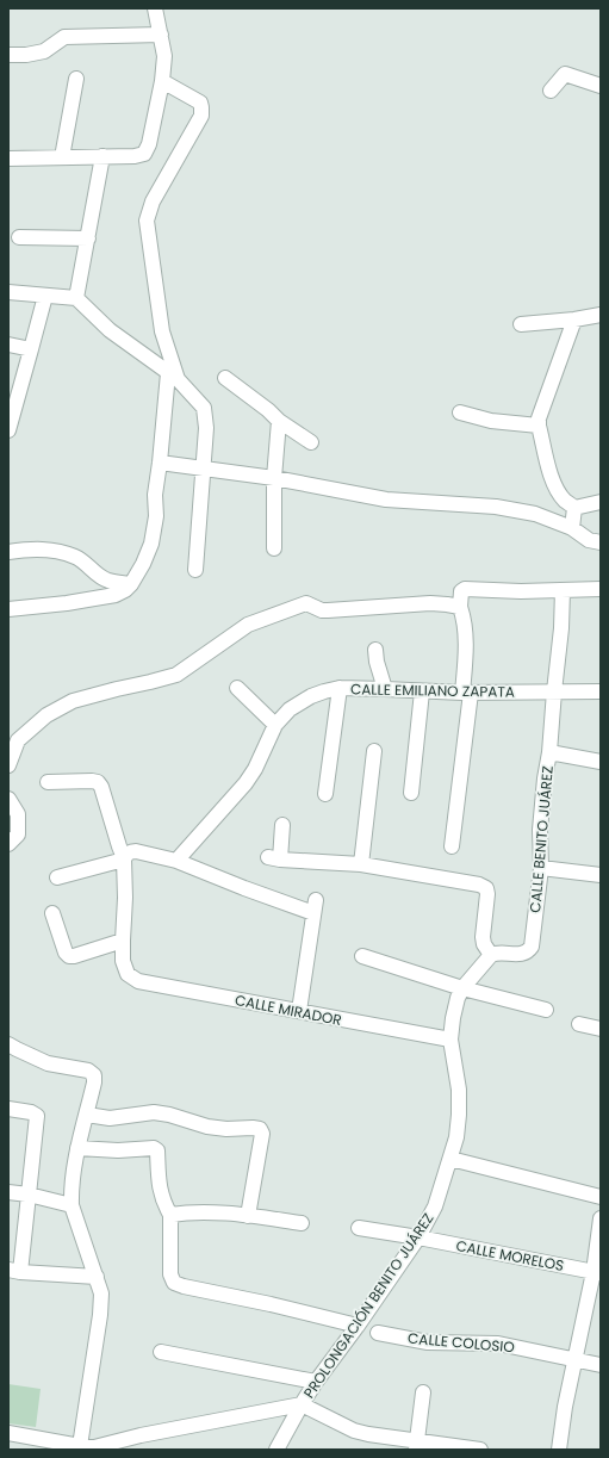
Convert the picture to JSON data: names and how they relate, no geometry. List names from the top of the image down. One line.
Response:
{"streets":{"street":["CALLE EMILIANO ZAPATA","CALLE BENITO JUÁREZ","CALLE MIRADOR","CALLE MORELOS","PROLONGACIÓN BENITO JUÁREZ","CALLE COLOSIO"]},"crossings":[["CALLE EMILIANO ZAPATA","CALLE BENITO JUÁREZ"],["CALLE MIRADOR","PROLONGACIÓN BENITO JUÁREZ"],["CALLE MORELOS","PROLONGACIÓN BENITO JUÁREZ"]]}
